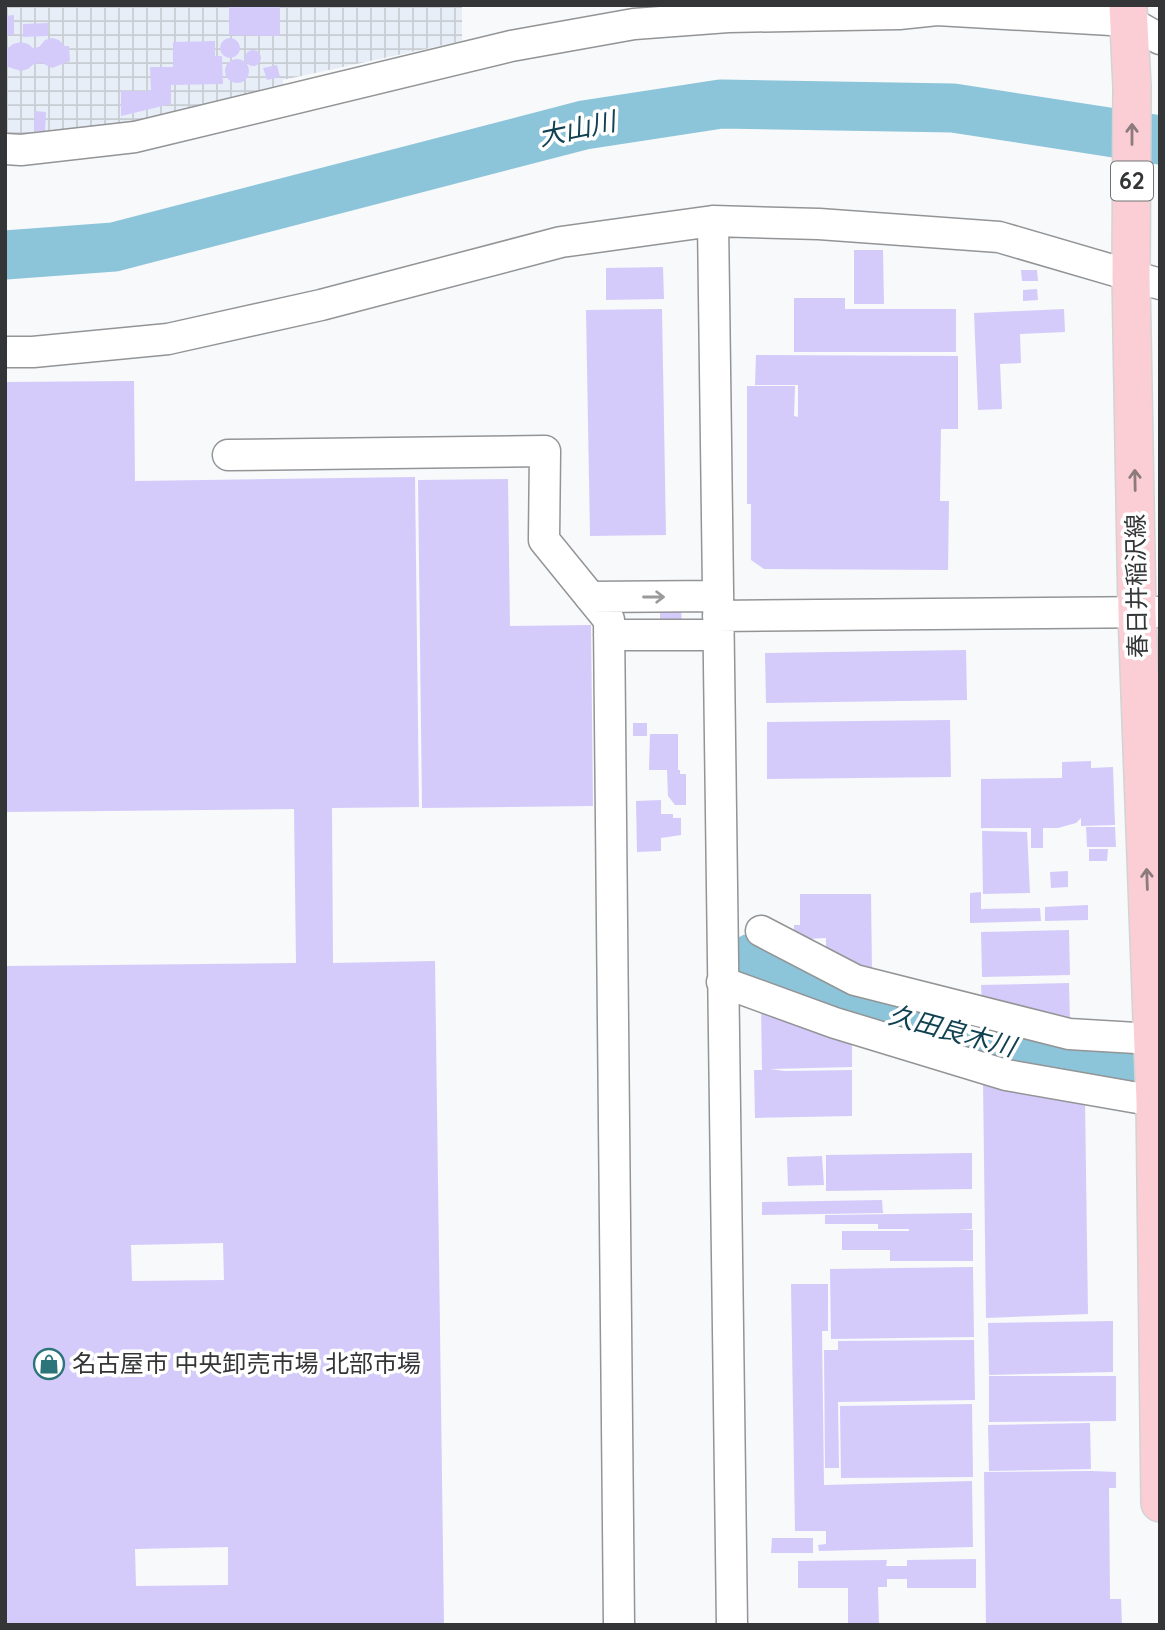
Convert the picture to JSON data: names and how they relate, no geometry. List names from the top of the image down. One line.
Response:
{"streets":{"main road":["62","春日井稲沢線"]},"one_way":["春日井稲沢線"],"water":["大山川","久田良木川"],"places":{"shop":["名古屋市 中央卸売市場 北部市場"]}}
